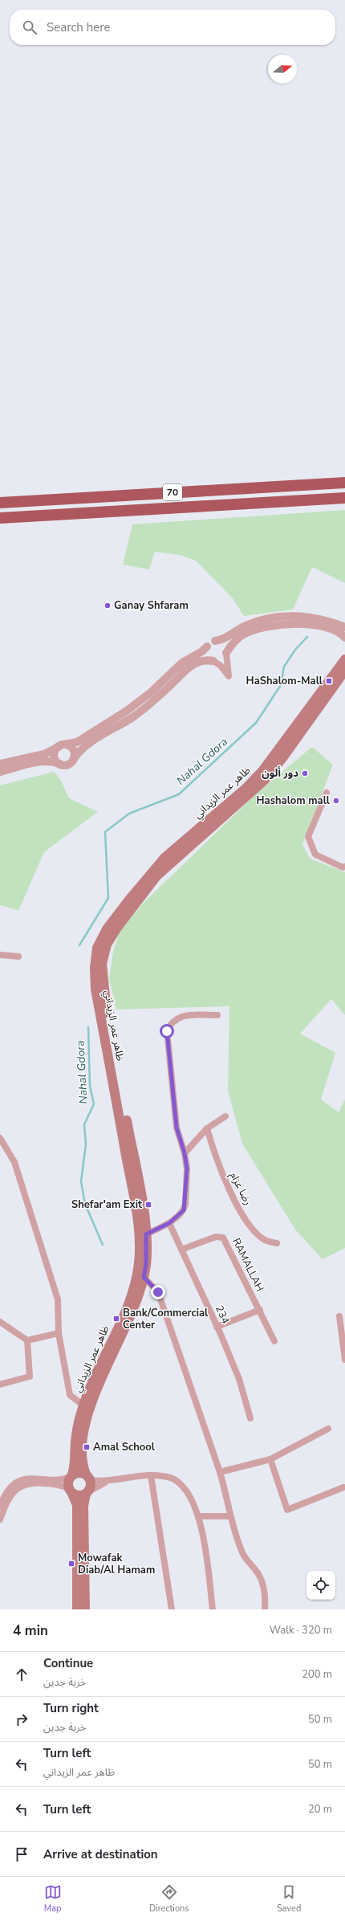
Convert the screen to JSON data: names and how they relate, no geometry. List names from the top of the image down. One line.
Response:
{"streets":{"highway":["70"],"main road":["ظاهر عمر الزيداني"],"street":["رضا عزام","RAMALLAH","234"]},"crossings":[["RAMALLAH","234"]],"water":["Nahal Gdora"],"places":{"other":["Ganay Shfaram","دور ألون","Hashalom mall"],"transit":["HaShalom-Mall","Shefar'am Exit","Bank/Commercial Center","Amal School","Mowafak Diab/Al Hamam"]},"north":"right","page":{"search":"Search here","heading":["4 min","Walk · 320 m"],"list":[["Continue","خربة جدين","200 m"],["Turn right","خربة جدين","50 m"],["Turn left","ظاهر عمر الزيداني","50 m"],["Turn left","20 m"],"Arrive at destination"],"nav":["Map","Directions","Saved"]}}
